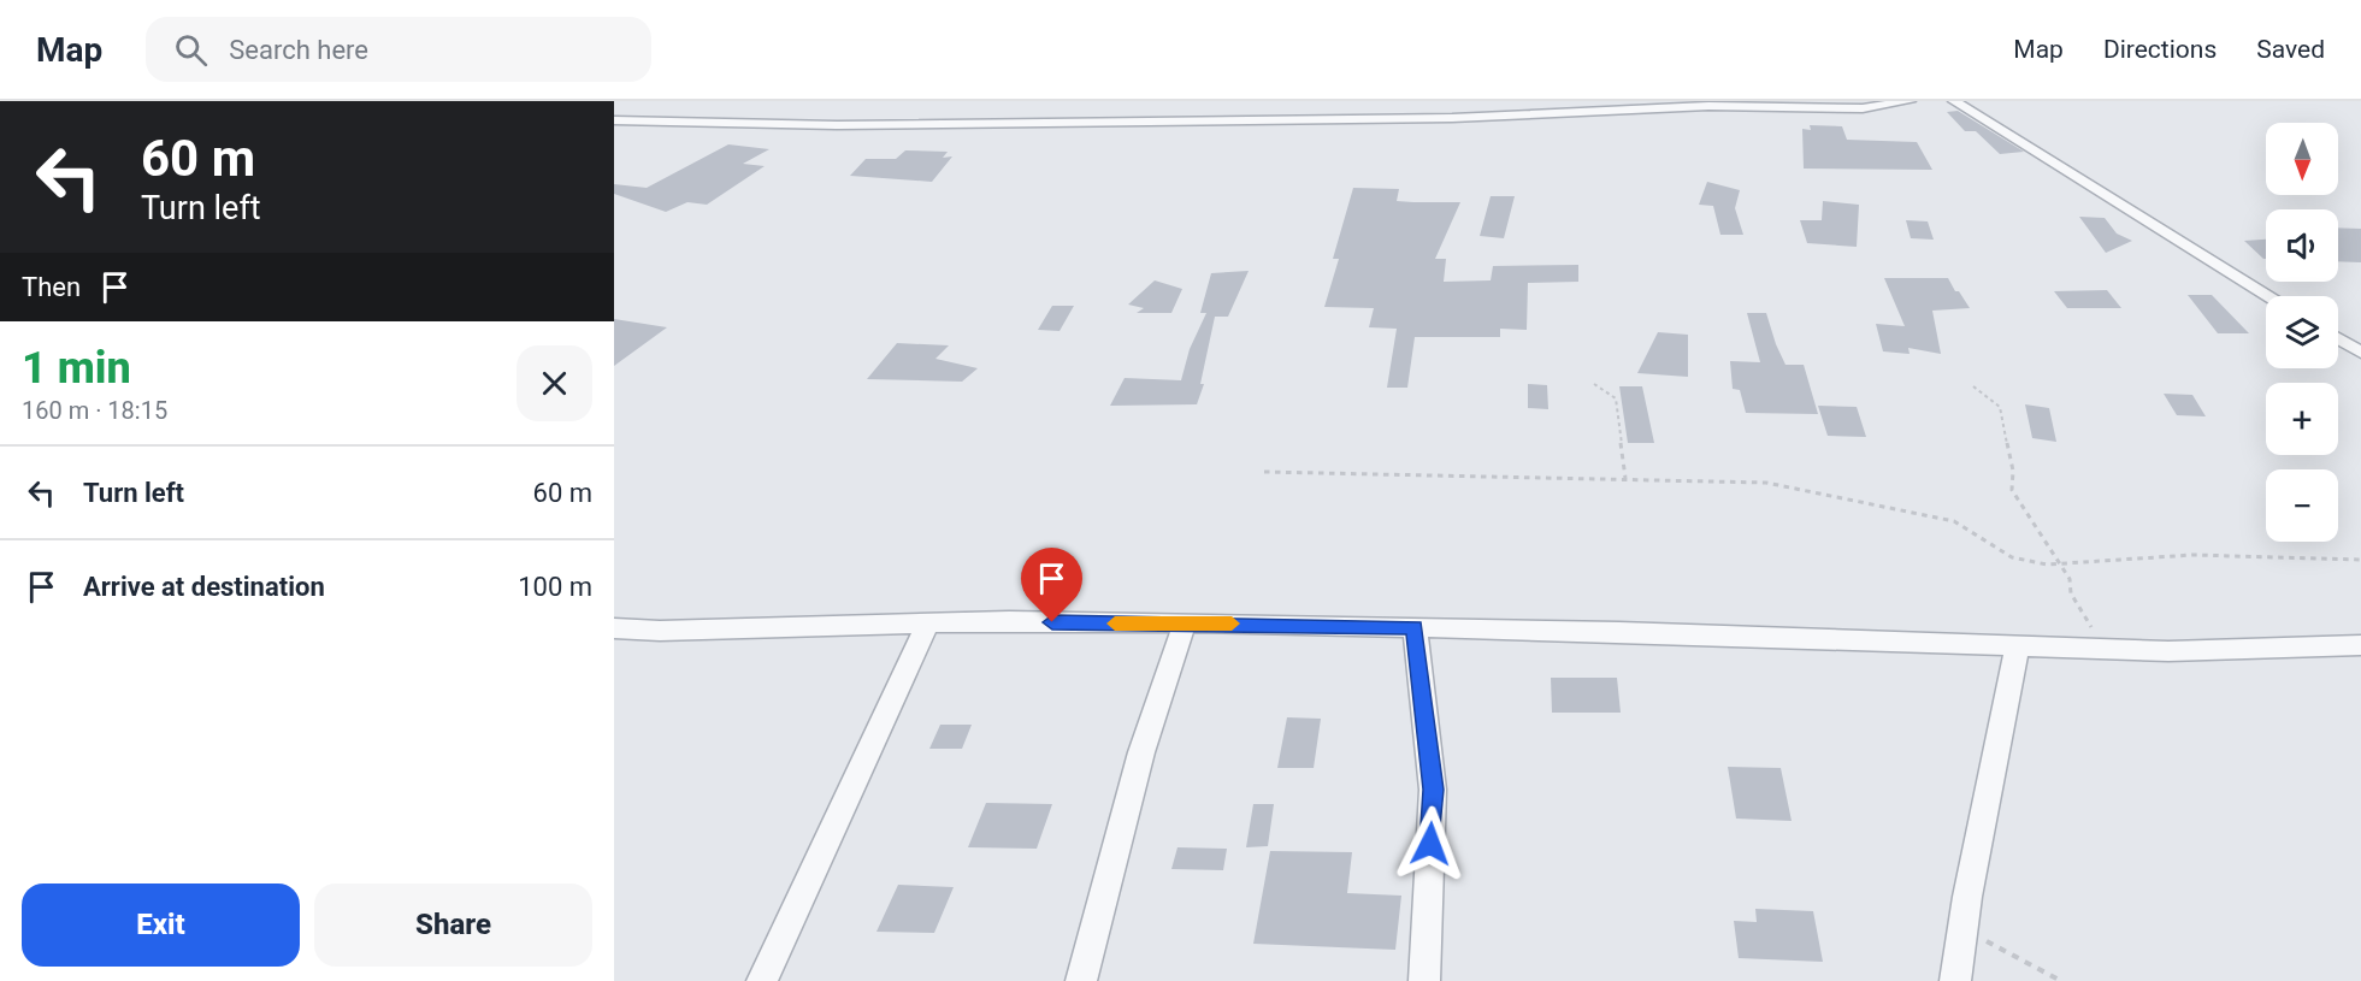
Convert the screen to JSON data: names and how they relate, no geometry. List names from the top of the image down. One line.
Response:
{"north":"bottom","page":{"header":"Map","search":"Search here","nav":["Map","Directions","Saved"],"turn":["60 m","Turn left"],"map_buttons":["+","−"],"then":"Then","heading":["1 min","160 m · 18:15"],"list":[{"name":"Turn left","value":"60 m"},{"name":"Arrive at destination","value":"100 m"}],"buttons":["Exit","Share"]}}
